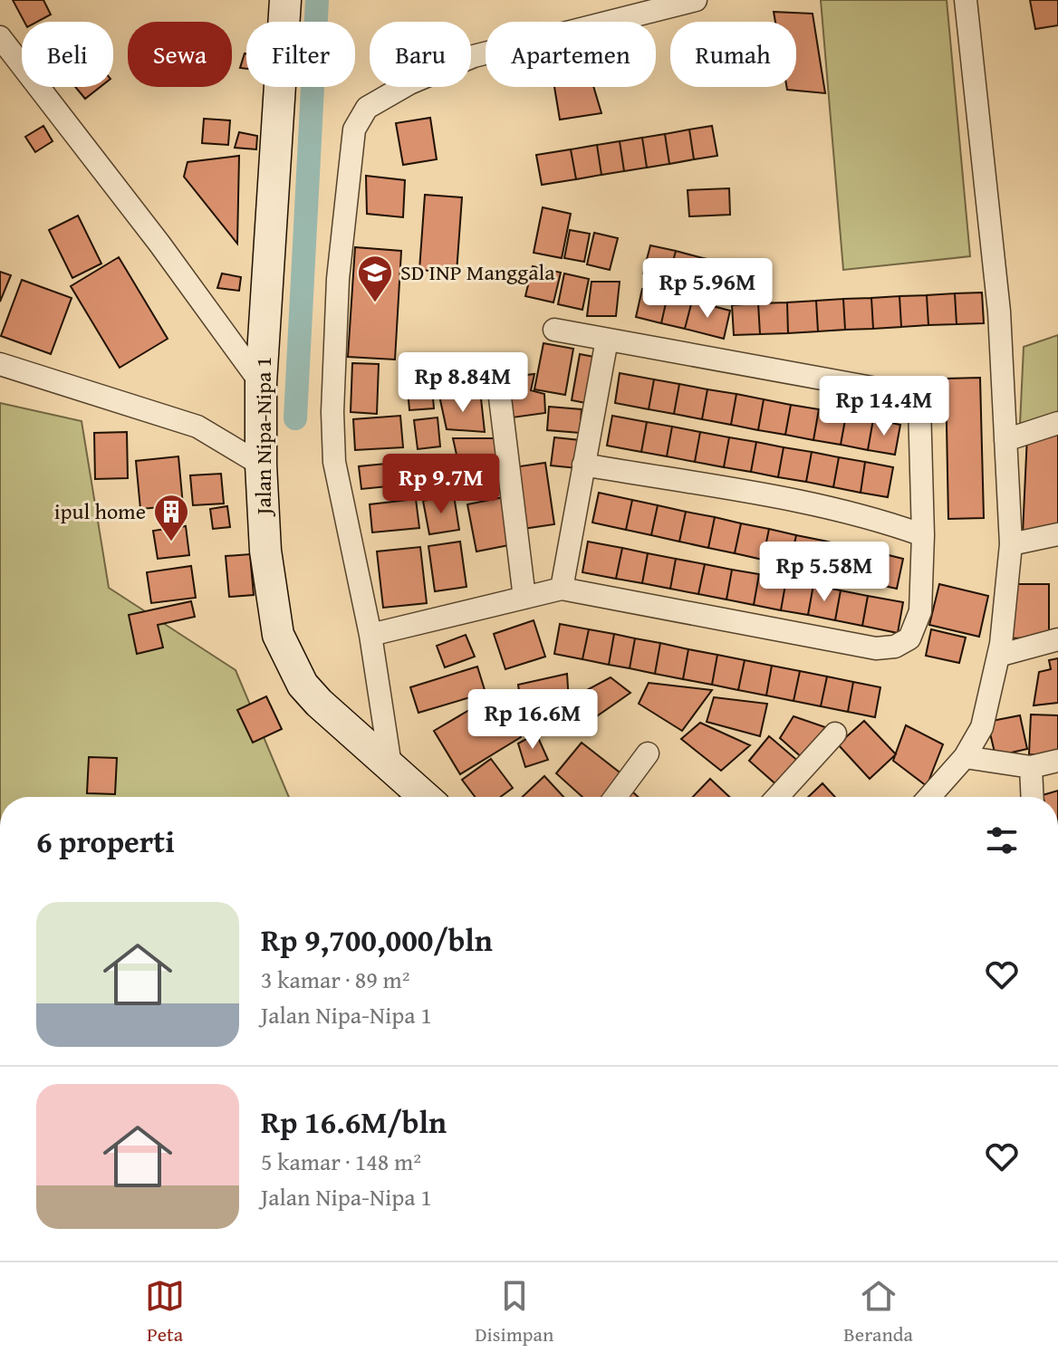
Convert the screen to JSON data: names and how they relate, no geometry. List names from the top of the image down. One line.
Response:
{"streets":{"street":["Jalan Nipa-Nipa 1"]},"places":{"school or university":["SD INP Manggala"],"building":["ipul home"]},"page":{"chip":["Beli","Sewa","Filter","Baru","Apartemen","Rumah"],"price":["Rp 5.96M","Rp 8.84M","Rp 14.4M","Rp 9.7M","Rp 5.58M","Rp 16.6M"],"heading":"6 properti","list":[{"name":"Rp 9,700,000/bln","note":"3 kamar · 89 m² · Jalan Nipa-Nipa 1"},{"name":"Rp 16.6M/bln","note":"5 kamar · 148 m² · Jalan Nipa-Nipa 1"}],"tabs":["Peta","Disimpan","Beranda"]}}
